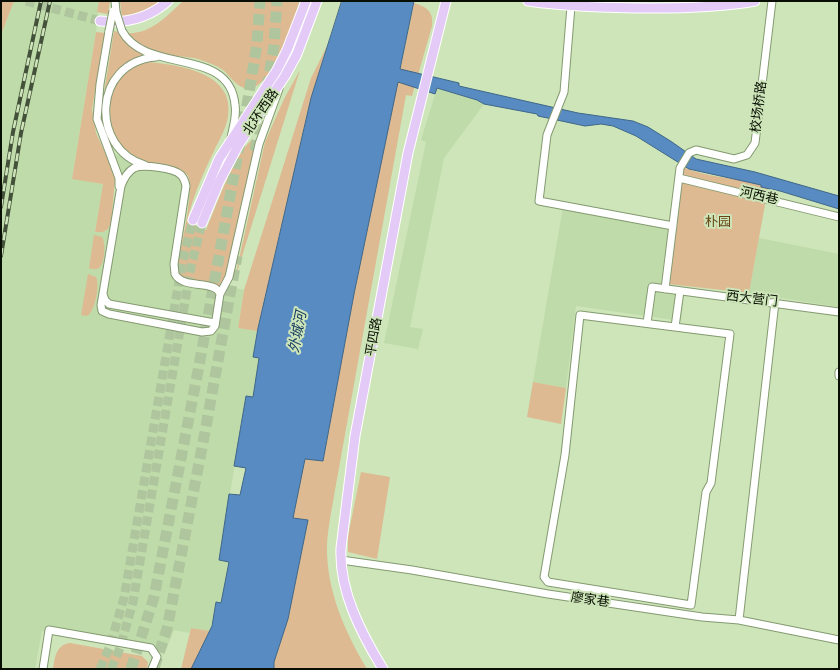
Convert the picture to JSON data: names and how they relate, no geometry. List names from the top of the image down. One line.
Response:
{"streets":{"main road":["北环西路","平四路"],"street":["校场桥路","河西巷","西大营门","廖家巷"]},"crossings":[["校场桥路","河西巷"],["校场桥路","西大营门"],["平四路","廖家巷"]],"water":["外城河"],"parks":["朴园"]}
